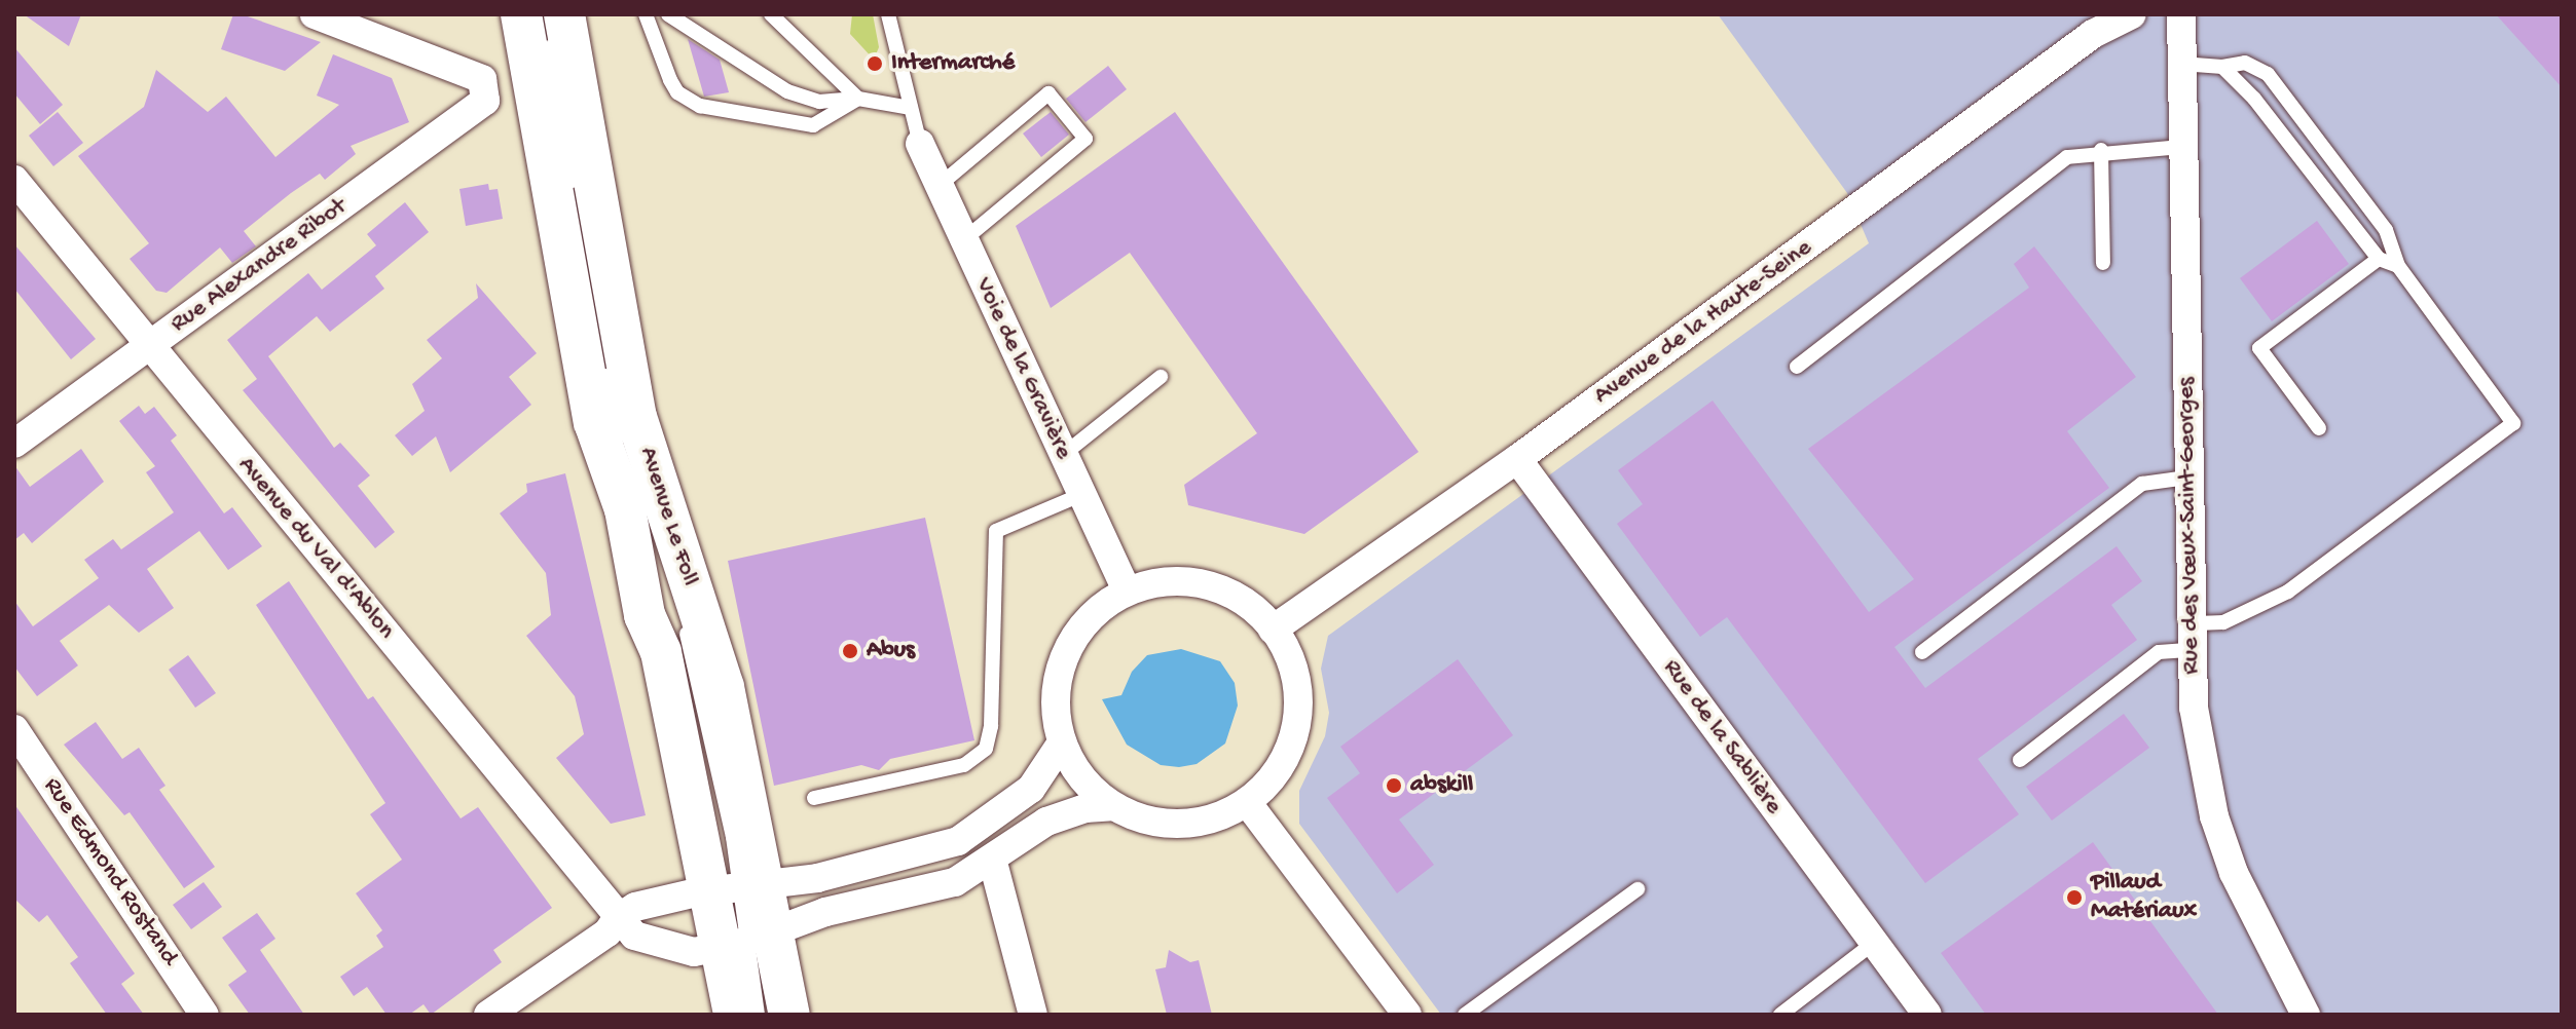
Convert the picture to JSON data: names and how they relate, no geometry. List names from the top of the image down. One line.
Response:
{"streets":{"main road":["Avenue Le Foll"],"street":["Rue Alexandre Ribot","Avenue de la Haute-Seine","Voie de la Gravière","Rue des Vœux-Saint-Georges","Avenue du Val d'Ablon","Rue de la Sablière","Rue Edmond Rostand"]},"crossings":[["Rue Alexandre Ribot","Avenue du Val d'Ablon"],["Avenue de la Haute-Seine","Voie de la Gravière"],["Avenue de la Haute-Seine","Rue de la Sablière"],["Avenue Le Foll","Avenue du Val d'Ablon"]],"places":["Intermarché","Abus","abskill","Pillaud Matériaux"]}
